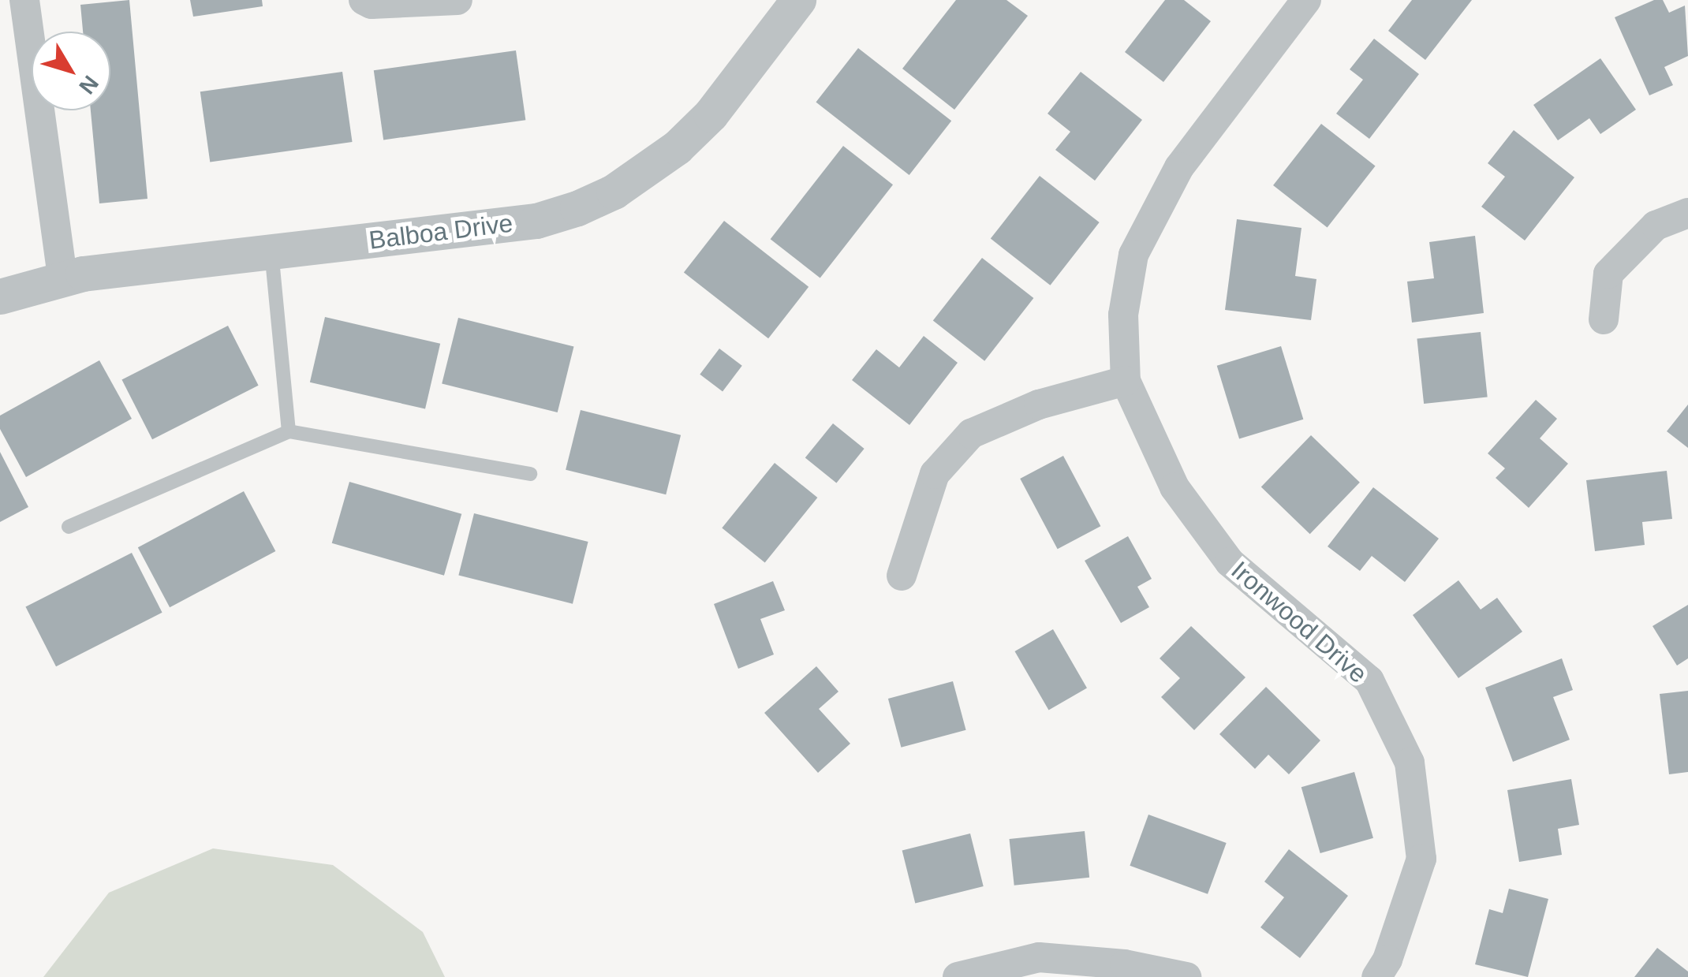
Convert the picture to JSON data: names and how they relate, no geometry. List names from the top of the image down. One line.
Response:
{"streets":{"street":["Balboa Drive","Ironwood Drive"]},"north":"bottom right"}
